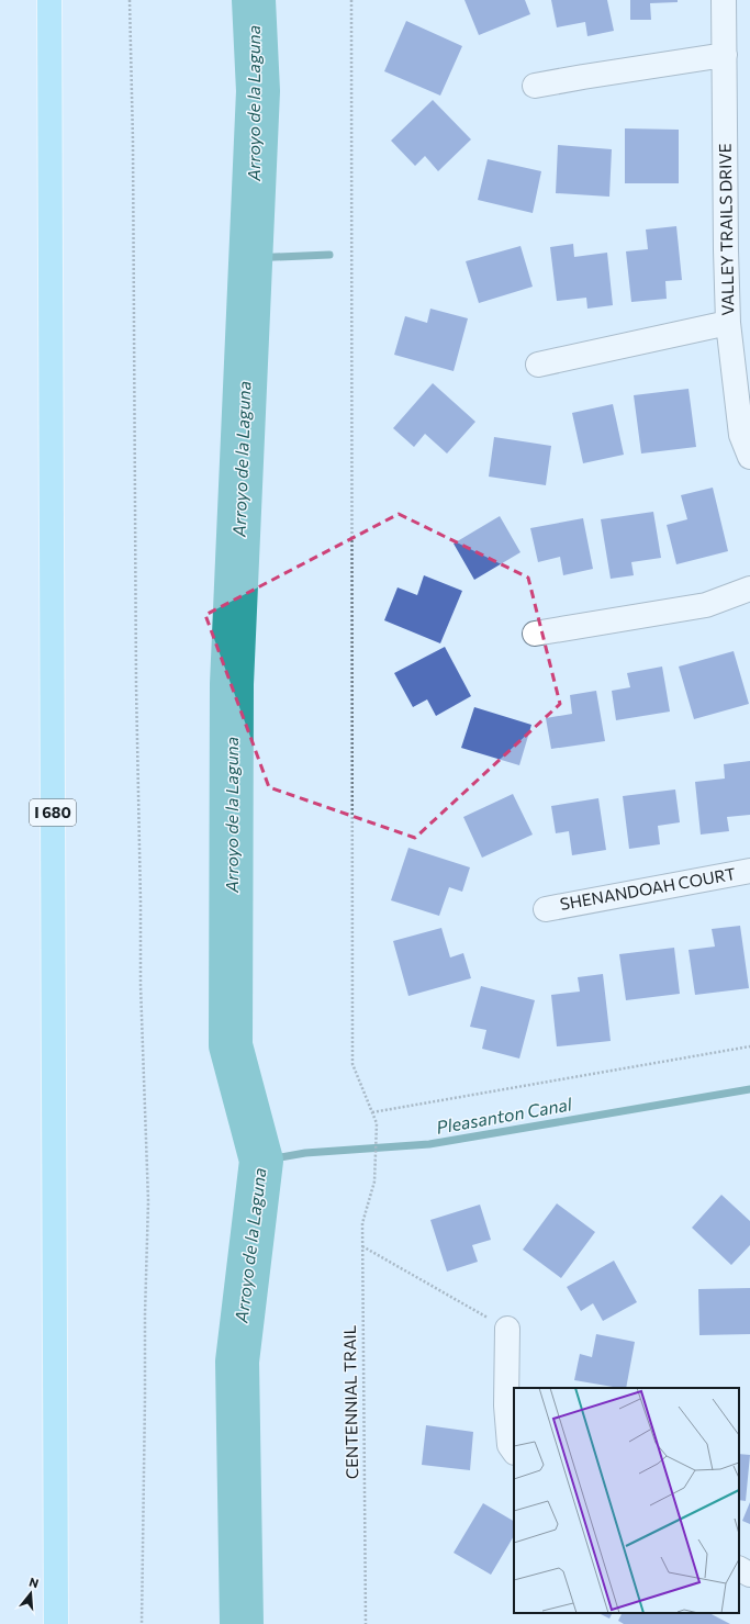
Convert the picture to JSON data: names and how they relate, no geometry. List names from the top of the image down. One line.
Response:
{"streets":{"highway":["I 680"],"street":["VALLEY TRAILS DRIVE","SHENANDOAH COURT"],"path":["CENTENNIAL TRAIL"]},"water":["Arroyo de la Laguna","Pleasanton Canal"],"north":"top"}
